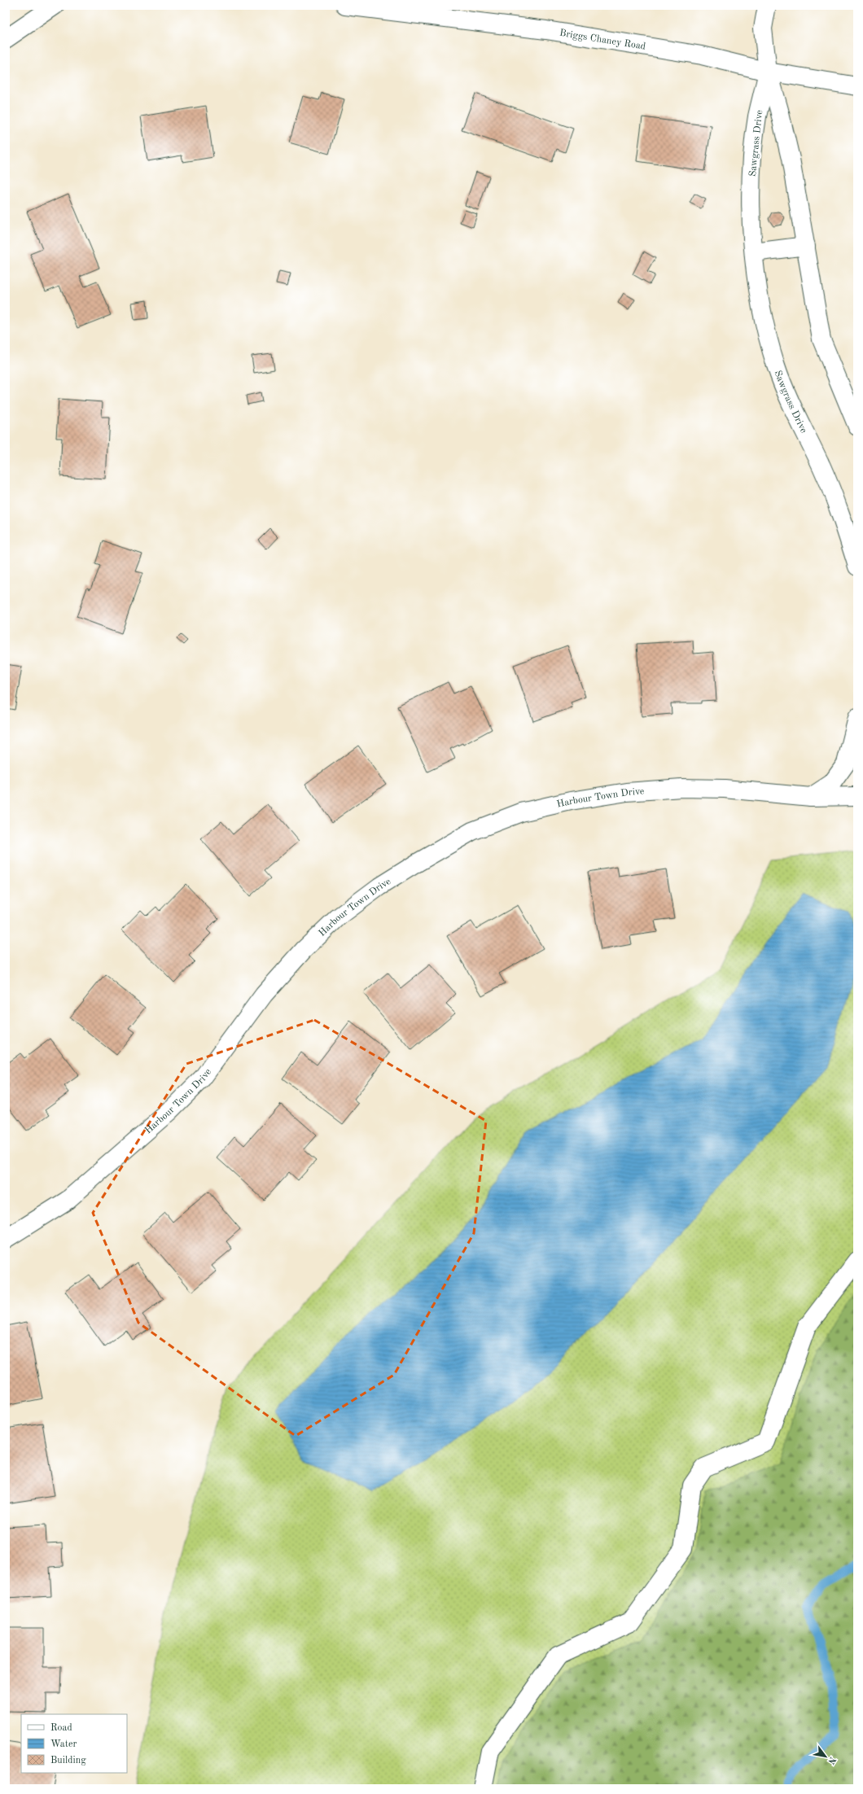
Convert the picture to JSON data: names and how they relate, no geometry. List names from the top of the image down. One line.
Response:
{"streets":{"street":["Briggs Chaney Road","Sawgrass Drive","Harbour Town Drive"]},"crossings":[["Briggs Chaney Road","Sawgrass Drive"]],"legend":["Road","Water","Building"],"north":"bottom right"}
